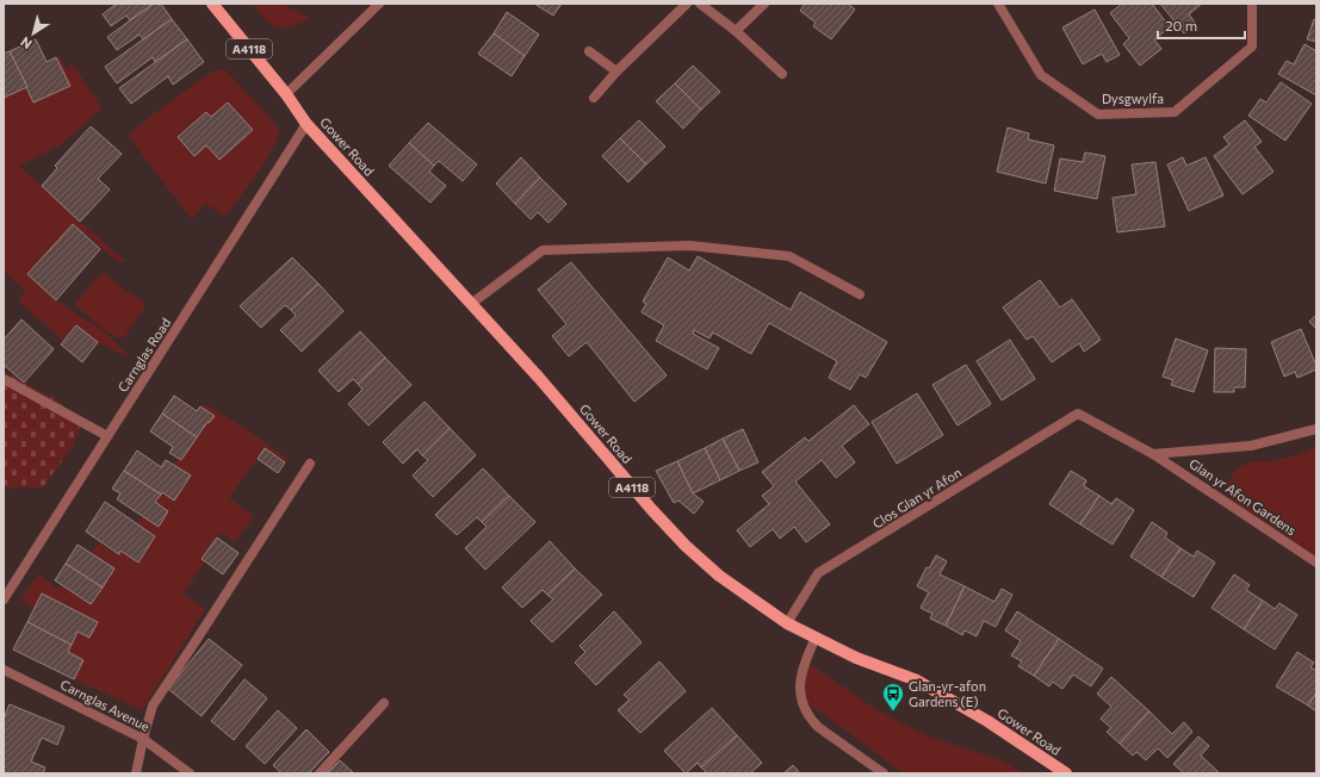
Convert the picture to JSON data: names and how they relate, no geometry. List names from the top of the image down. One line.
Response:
{"streets":{"main road":["A4118","Gower Road"],"street":["Dysgwylfa","Carnglas Road","Glan yr Afon Gardens","Clos Glan yr Afon","Carnglas Avenue"]},"crossings":[["Gower Road","Carnglas Road"],["Gower Road","Clos Glan yr Afon"],["Glan yr Afon Gardens","Clos Glan yr Afon"]],"places":{"bus stop":["Glan-yr-afon Gardens (E)"]},"scale_bar":"20 m","north":"bottom left"}
